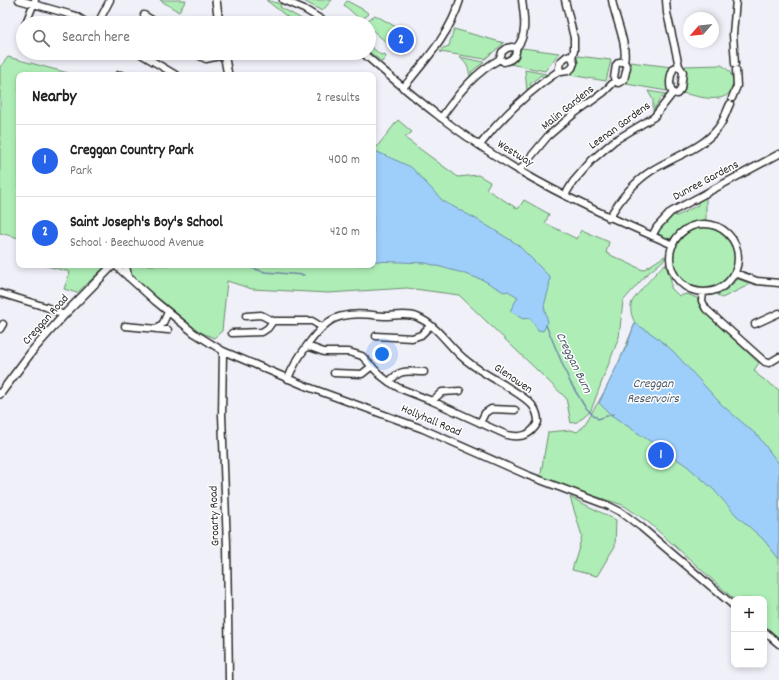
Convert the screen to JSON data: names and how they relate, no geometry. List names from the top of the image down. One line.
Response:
{"streets":{"main road":["Creggan Road"],"street":["Malin Gardens","Leenan Gardens","Westway","Dunree Gardens","Glenowen","Hollyhall Road","Groarty Road"]},"crossings":[["Malin Gardens","Westway"],["Leenan Gardens","Westway"],["Westway","Dunree Gardens"],["Glenowen","Hollyhall Road"],["Hollyhall Road","Groarty Road"]],"water":["Creggan Burn","Creggan Reservoirs"],"north":"bottom left","page":{"search":"Search here","pins":["2","1"],"heading":["Nearby","2 results"],"list":[{"mark":"1","name":"Creggan Country Park","note":"Park","value":"400 m"},{"mark":"2","name":"Saint Joseph's Boy's School","note":"School · Beechwood Avenue","value":"420 m"}],"map_buttons":["+","−"]}}
